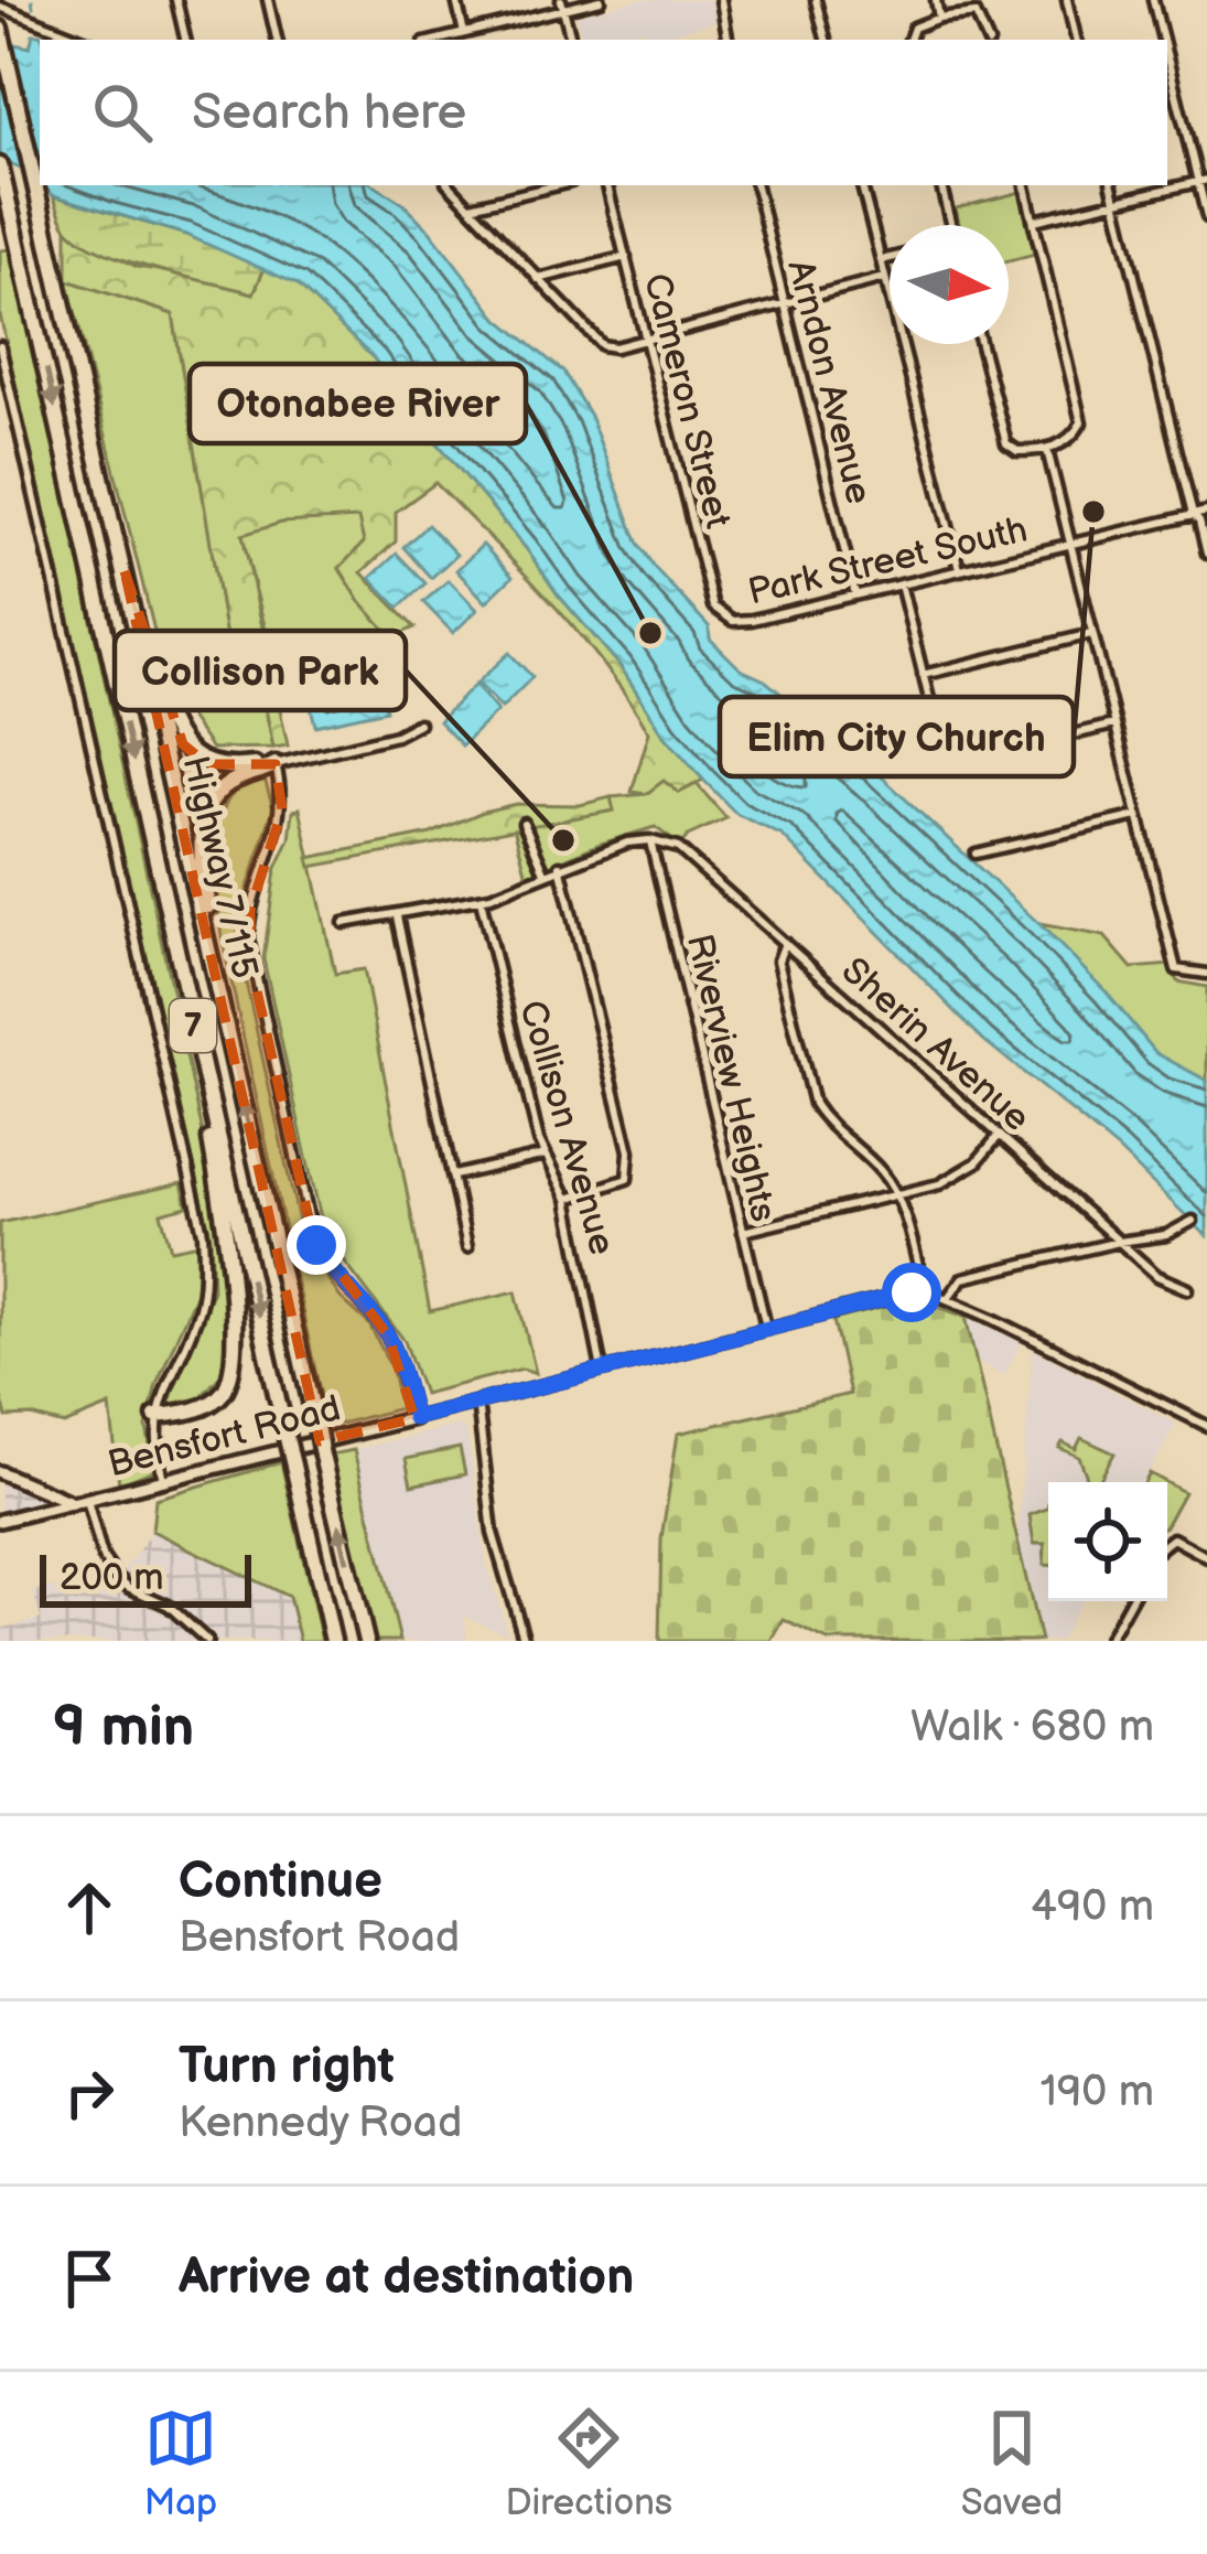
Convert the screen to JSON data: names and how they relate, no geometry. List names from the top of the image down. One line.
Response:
{"streets":{"highway":["Highway 7/115","7"],"main road":["Bensfort Road"],"street":["Arndon Avenue","Cameron Street","Park Street South","Sherin Avenue","Riverview Heights","Collison Avenue"]},"crossings":[["Arndon Avenue","Park Street South"],["Cameron Street","Park Street South"],["Sherin Avenue","Riverview Heights"],["Riverview Heights","Bensfort Road"],["Collison Avenue","Bensfort Road"]],"places":["Elim City Church","Otonabee River","Collison Park"],"scale_bar":"200 m","north":"right","page":{"search":"Search here","scale":"200 m","heading":["9 min","Walk · 680 m"],"list":[["Continue","Bensfort Road","490 m"],["Turn right","Kennedy Road","190 m"],"Arrive at destination"],"nav":["Map","Directions","Saved"]}}
